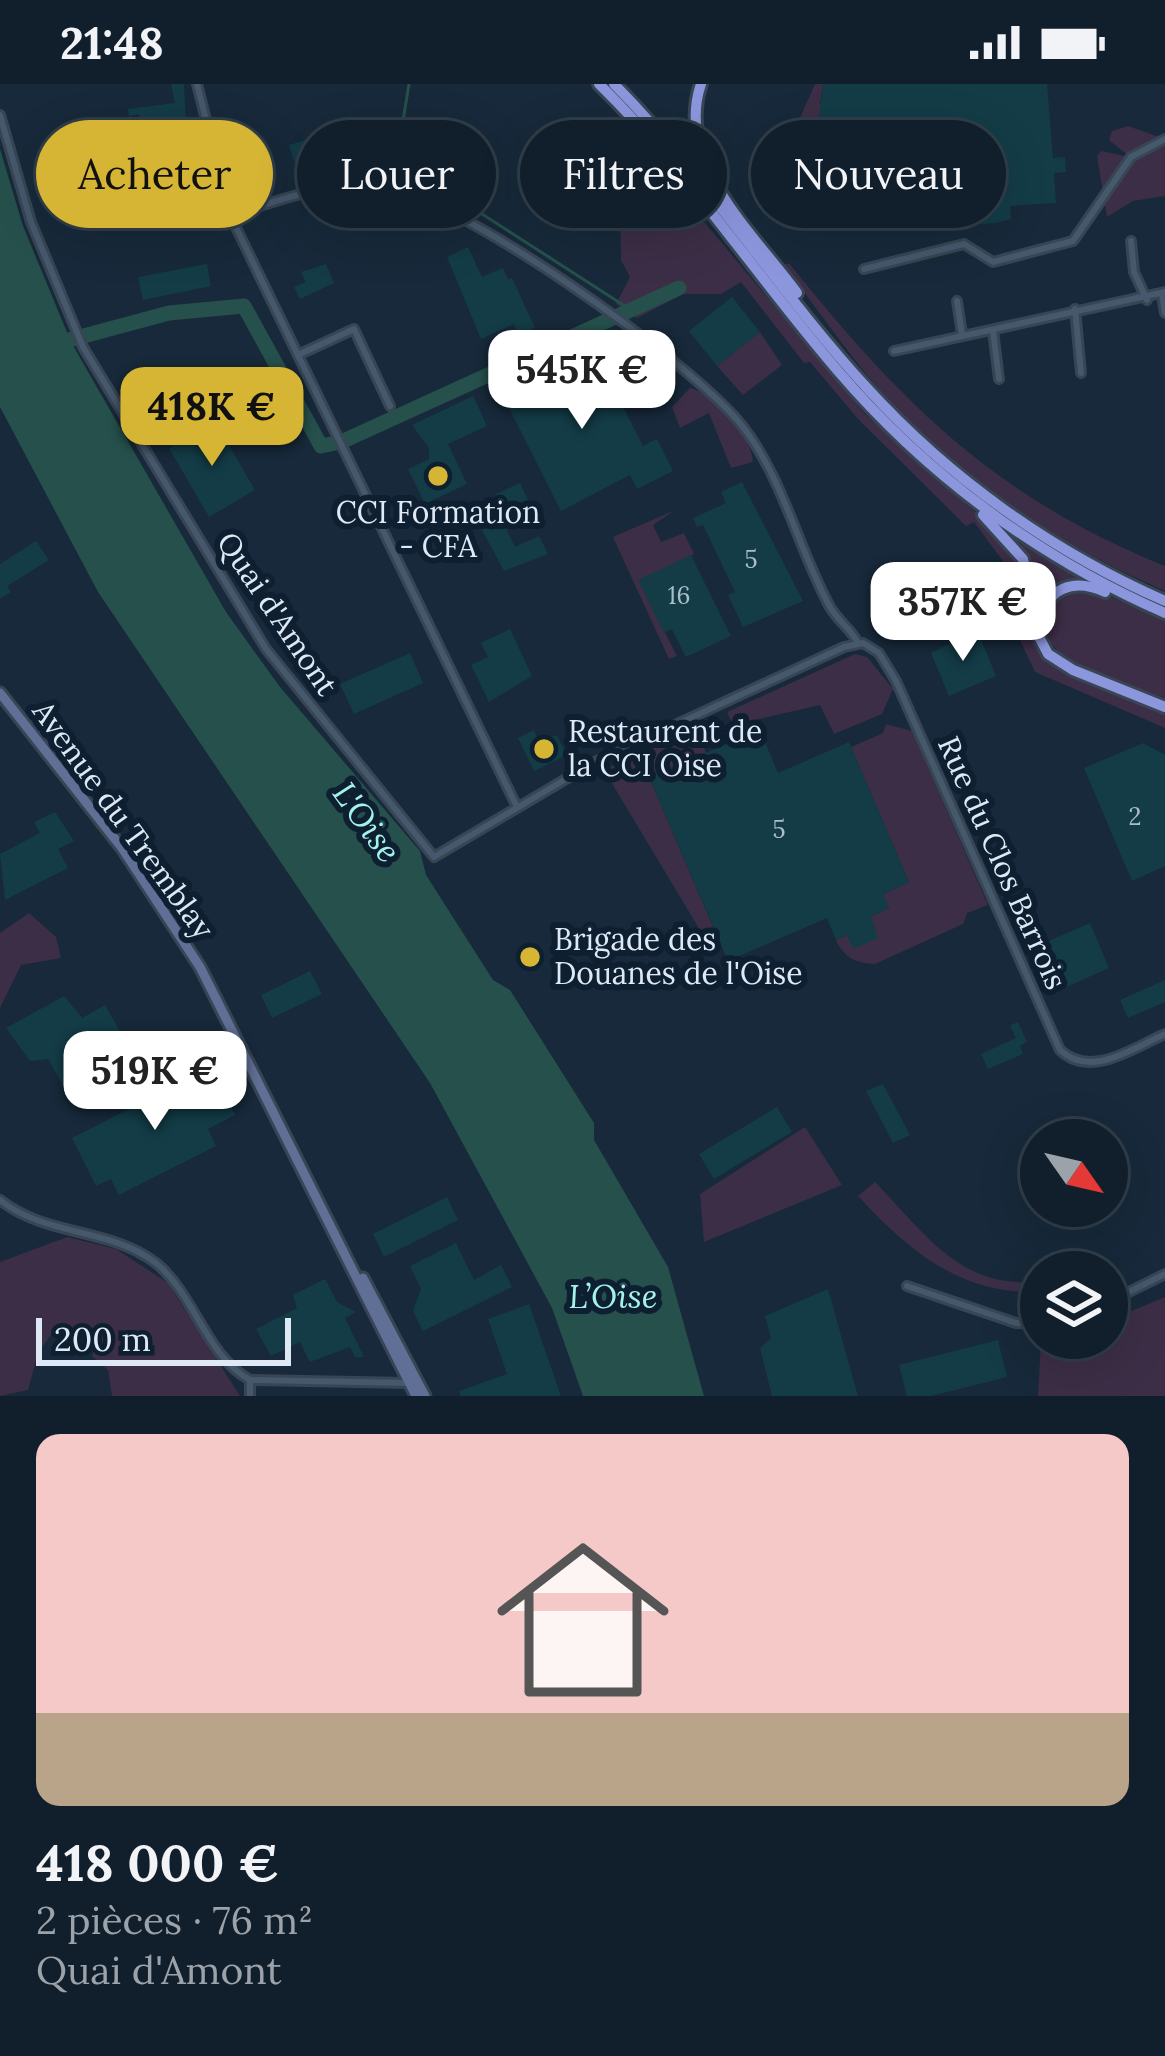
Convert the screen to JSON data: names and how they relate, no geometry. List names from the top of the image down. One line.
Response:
{"streets":{"main road":["Avenue du Tremblay"],"street":["Quai d'Amont","Rue du Clos Barrois"]},"water":["L'Oise","L’Oise"],"places":["CCI Formation - CFA","Restaurent de la CCI Oise","Brigade des Douanes de l'Oise"],"house_numbers":["5","16","2","5"],"scale_bar":"200 m","north":"bottom right","page":{"status":"21:48","chip":["Acheter","Louer","Filtres","Nouveau"],"price":["545K €","418K €","357K €","519K €"],"scale":"200 m","list":[{"name":"418 000 €","note":"2 pièces · 76 m² · Quai d'Amont"}]}}
